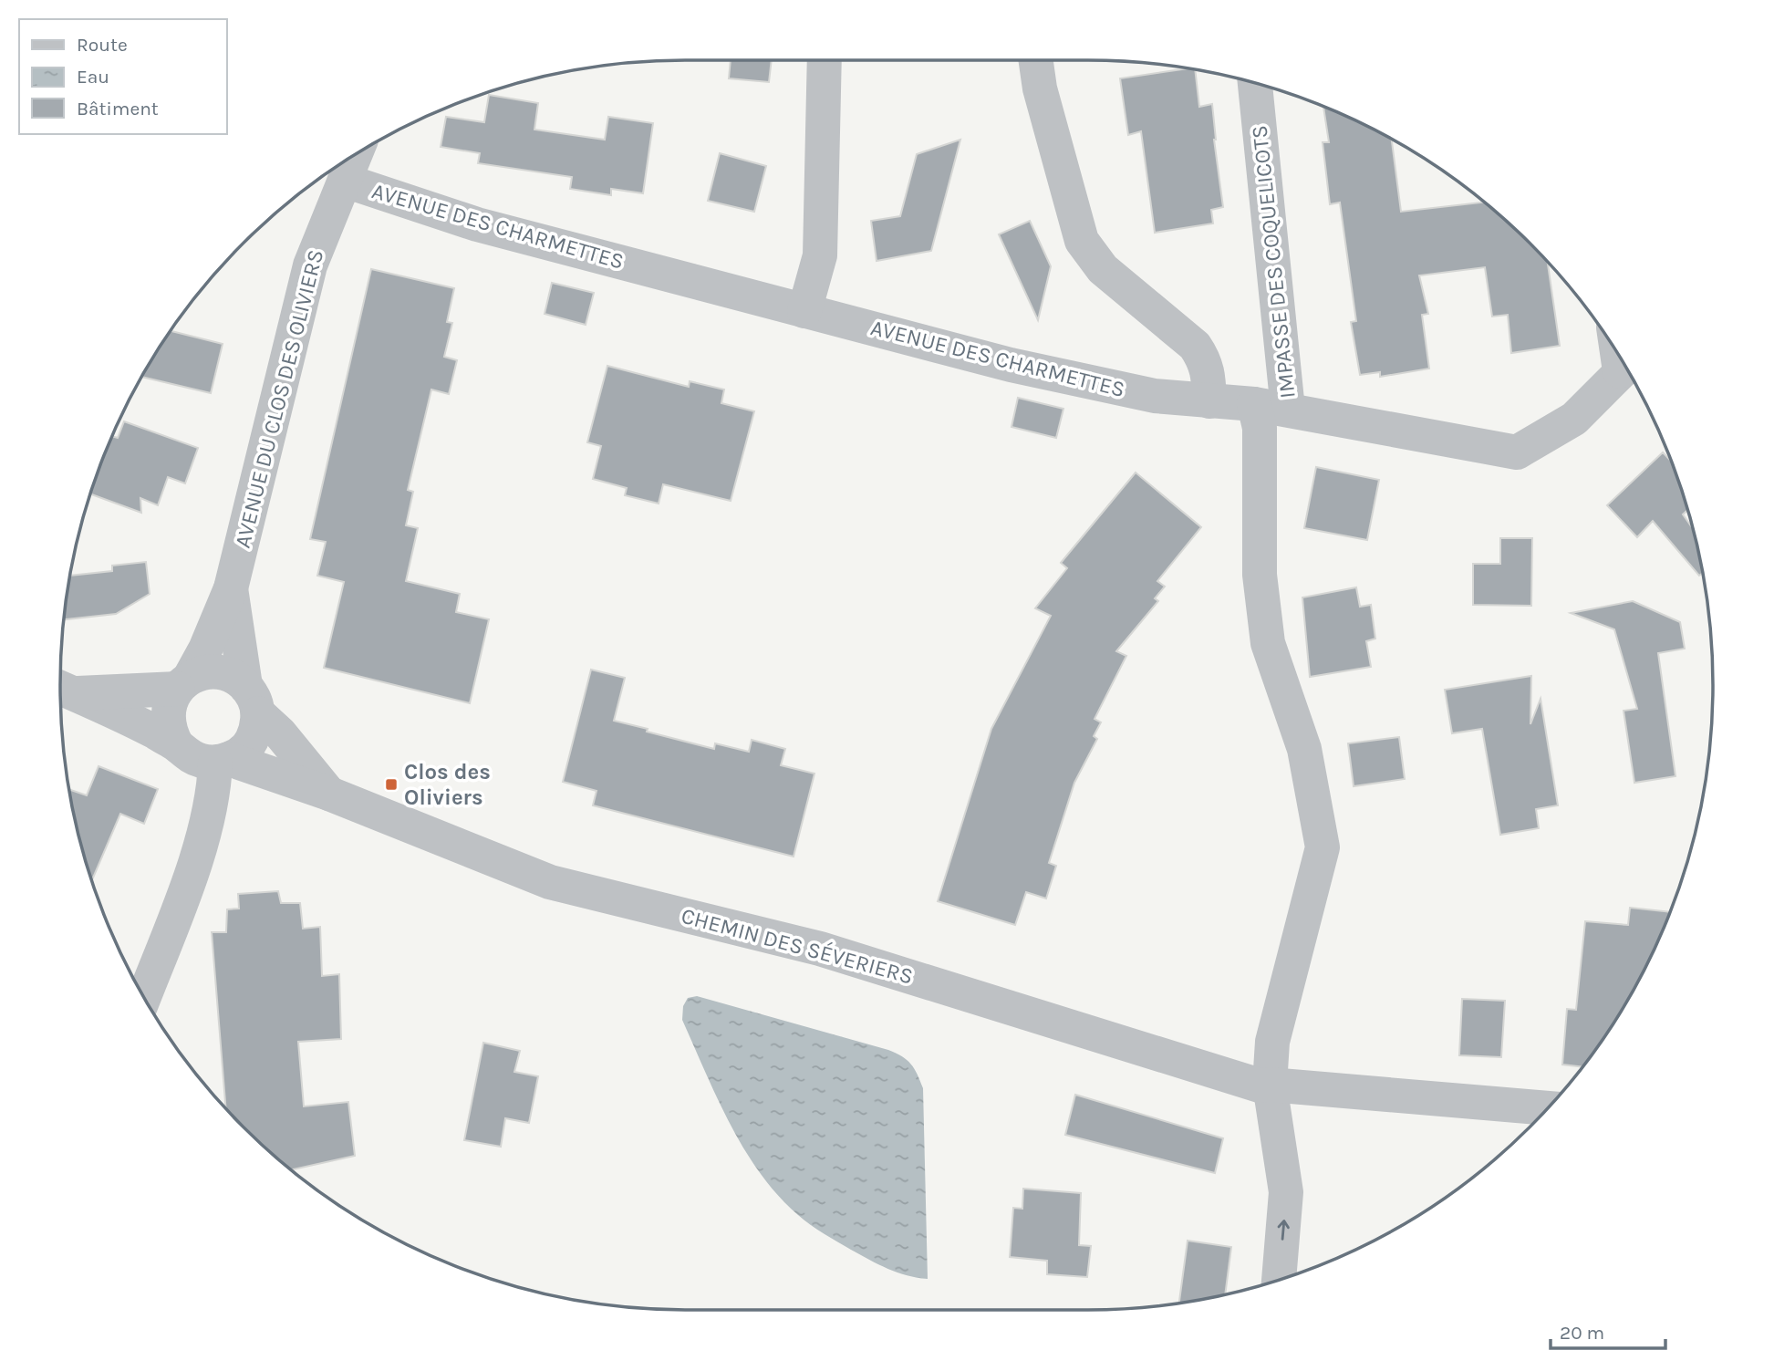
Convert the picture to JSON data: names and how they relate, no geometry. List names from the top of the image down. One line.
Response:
{"streets":{"street":["AVENUE DES CHARMETTES","IMPASSE DES COQUELICOTS","AVENUE DU CLOS DES OLIVIERS","CHEMIN DES SÉVERIERS"]},"crossings":[["AVENUE DES CHARMETTES","IMPASSE DES COQUELICOTS"],["AVENUE DES CHARMETTES","AVENUE DU CLOS DES OLIVIERS"],["IMPASSE DES COQUELICOTS","CHEMIN DES SÉVERIERS"],["AVENUE DU CLOS DES OLIVIERS","CHEMIN DES SÉVERIERS"]],"places":{"transit":["Clos des Oliviers"]},"legend":["Route","Eau","Bâtiment"],"scale_bar":"20 m"}
